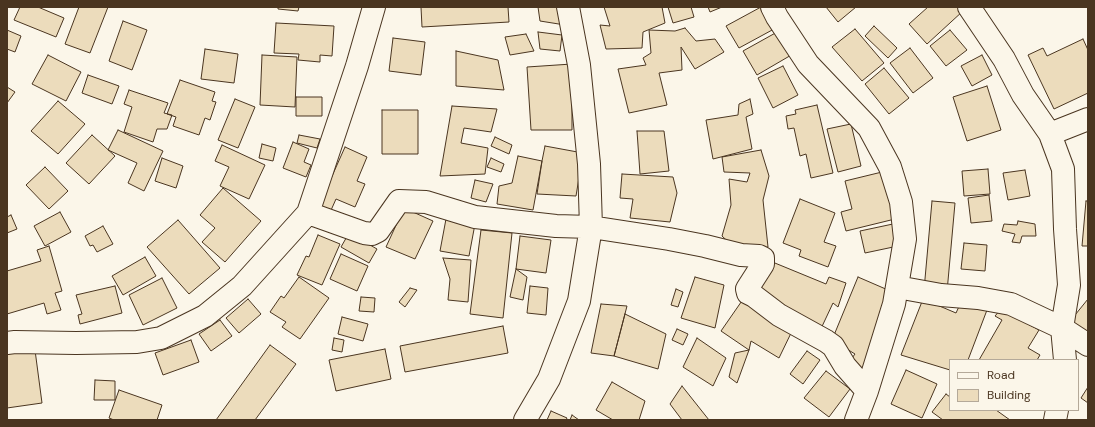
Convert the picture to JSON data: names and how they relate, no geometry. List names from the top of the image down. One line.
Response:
{"legend":["Road","Building"]}
